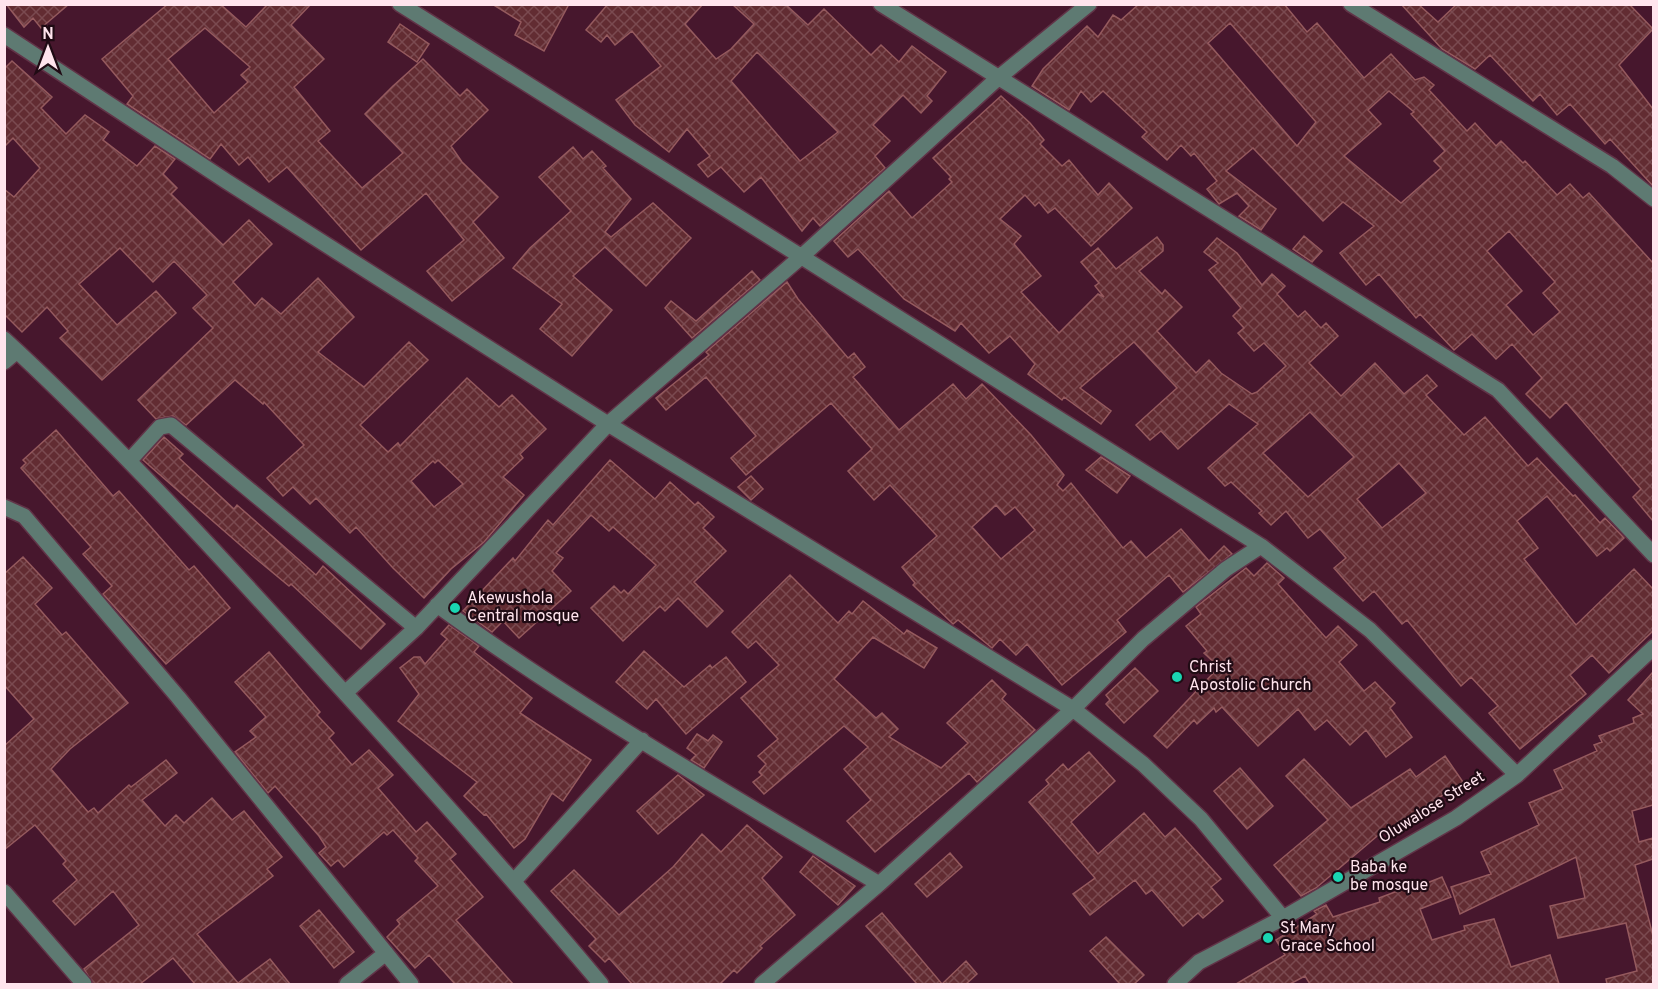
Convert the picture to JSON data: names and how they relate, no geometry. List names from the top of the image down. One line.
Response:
{"streets":{"street":["Oluwalose Street"]},"places":["Akewushola Central mosque","Christ Apostolic Church","Baba ke be mosque","St Mary Grace School"],"north":"top"}
